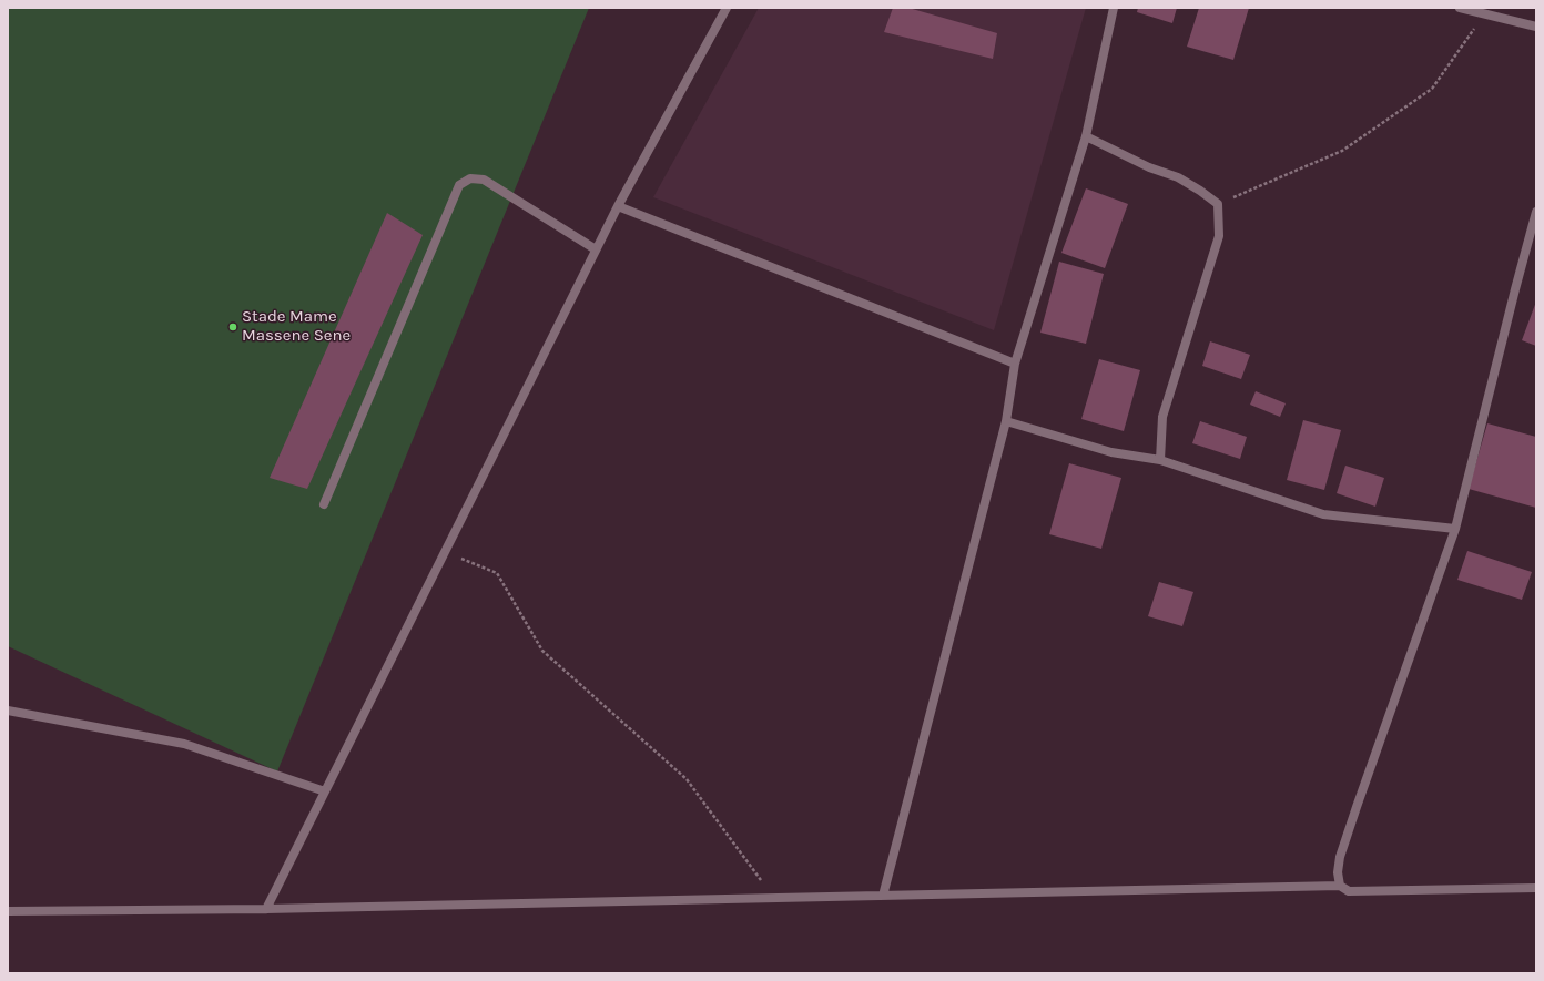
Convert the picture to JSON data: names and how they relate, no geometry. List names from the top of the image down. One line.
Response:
{"places":["Stade Mame Massene Sene"]}
